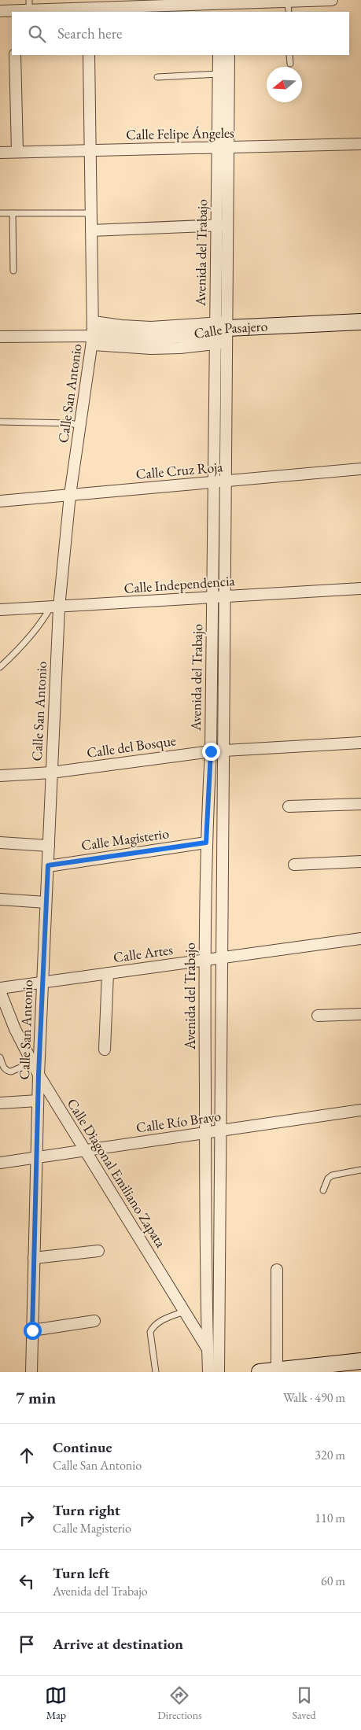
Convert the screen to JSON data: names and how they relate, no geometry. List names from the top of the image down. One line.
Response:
{"streets":{"street":["Calle Felipe Ángeles","Avenida del Trabajo","Calle Pasajero","Calle San Antonio","Calle Cruz Roja","Calle Independencia","Calle del Bosque","Calle Magisterio","Calle Artes","Calle Río Bravo","Calle Diagonal Emiliano Zapata"]},"crossings":[["Calle Felipe Ángeles","Avenida del Trabajo"],["Calle Felipe Ángeles","Calle San Antonio"],["Avenida del Trabajo","Calle Pasajero"],["Avenida del Trabajo","Calle Cruz Roja"],["Avenida del Trabajo","Calle Independencia"],["Avenida del Trabajo","Calle del Bosque"],["Avenida del Trabajo","Calle Magisterio"],["Avenida del Trabajo","Calle Artes"],["Avenida del Trabajo","Calle Río Bravo"],["Avenida del Trabajo","Calle Diagonal Emiliano Zapata"],["Calle Pasajero","Calle San Antonio"],["Calle San Antonio","Calle Cruz Roja"],["Calle San Antonio","Calle Independencia"],["Calle San Antonio","Calle del Bosque"],["Calle San Antonio","Calle Magisterio"],["Calle San Antonio","Calle Artes"],["Calle San Antonio","Calle Río Bravo"],["Calle San Antonio","Calle Diagonal Emiliano Zapata"],["Calle Río Bravo","Calle Diagonal Emiliano Zapata"]],"north":"left","page":{"search":"Search here","heading":["7 min","Walk · 490 m"],"list":[["Continue","Calle San Antonio","320 m"],["Turn right","Calle Magisterio","110 m"],["Turn left","Avenida del Trabajo","60 m"],"Arrive at destination"],"nav":["Map","Directions","Saved"]}}
